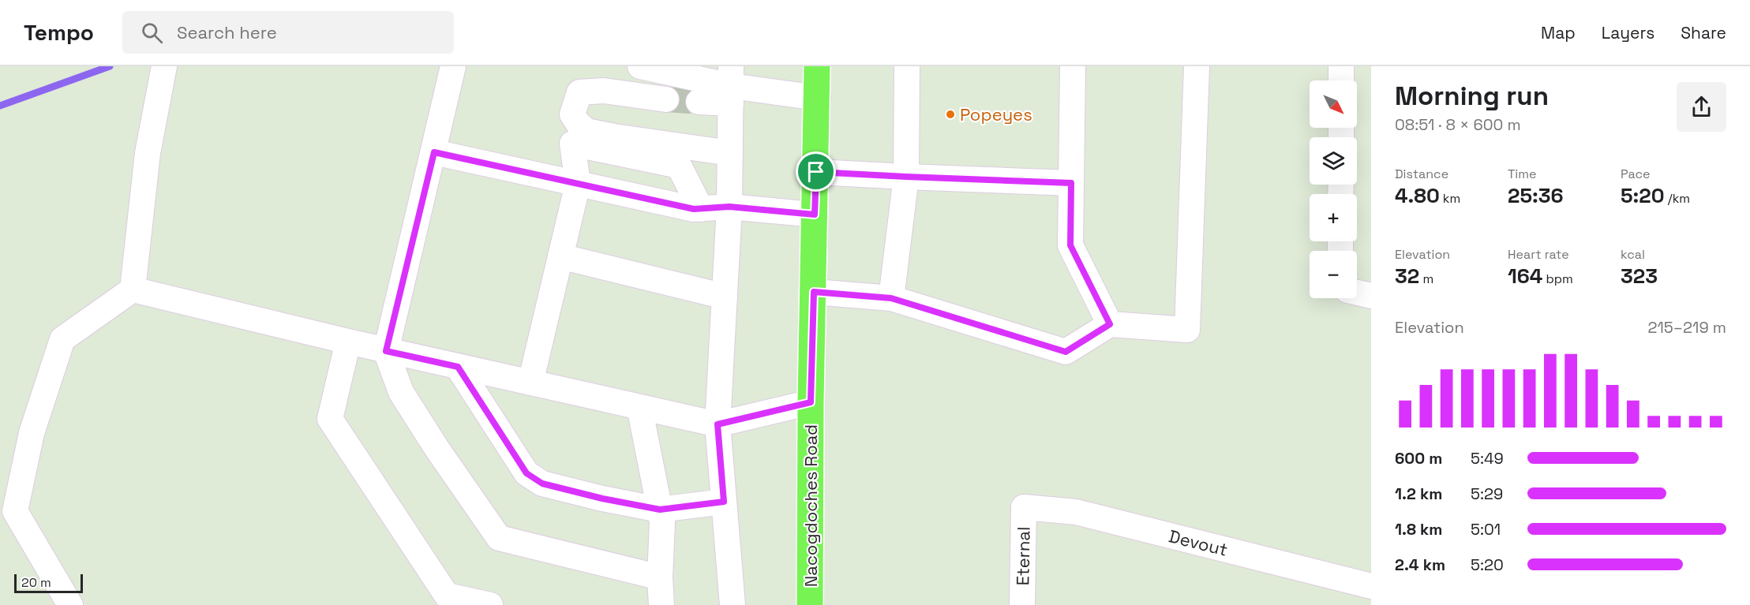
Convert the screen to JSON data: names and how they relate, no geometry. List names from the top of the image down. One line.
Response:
{"streets":{"main road":["Nacogdoches Road"],"street":["Devout","Eternal"]},"crossings":[["Devout","Eternal"]],"places":["Popeyes"],"scale_bar":"20 m","north":"bottom right","page":{"header":"Tempo","search":"Search here","nav":["Map","Layers","Share"],"heading":["Morning run","08:51 · 8 × 600 m"],"map_buttons":["+","−"],"stats":[["Distance","4.80 km"],["Time","25:36"],["Pace","5:20 /km"],["Elevation","32 m"],["Heart rate","164 bpm"],["kcal","323"]],"chart":["Elevation","215–219 m"],"list":[{"name":"600 m","note":"5:49"},{"name":"1.2 km","note":"5:29"},{"name":"1.8 km","note":"5:01"},{"name":"2.4 km","note":"5:20"}],"scale":"20 m"}}
